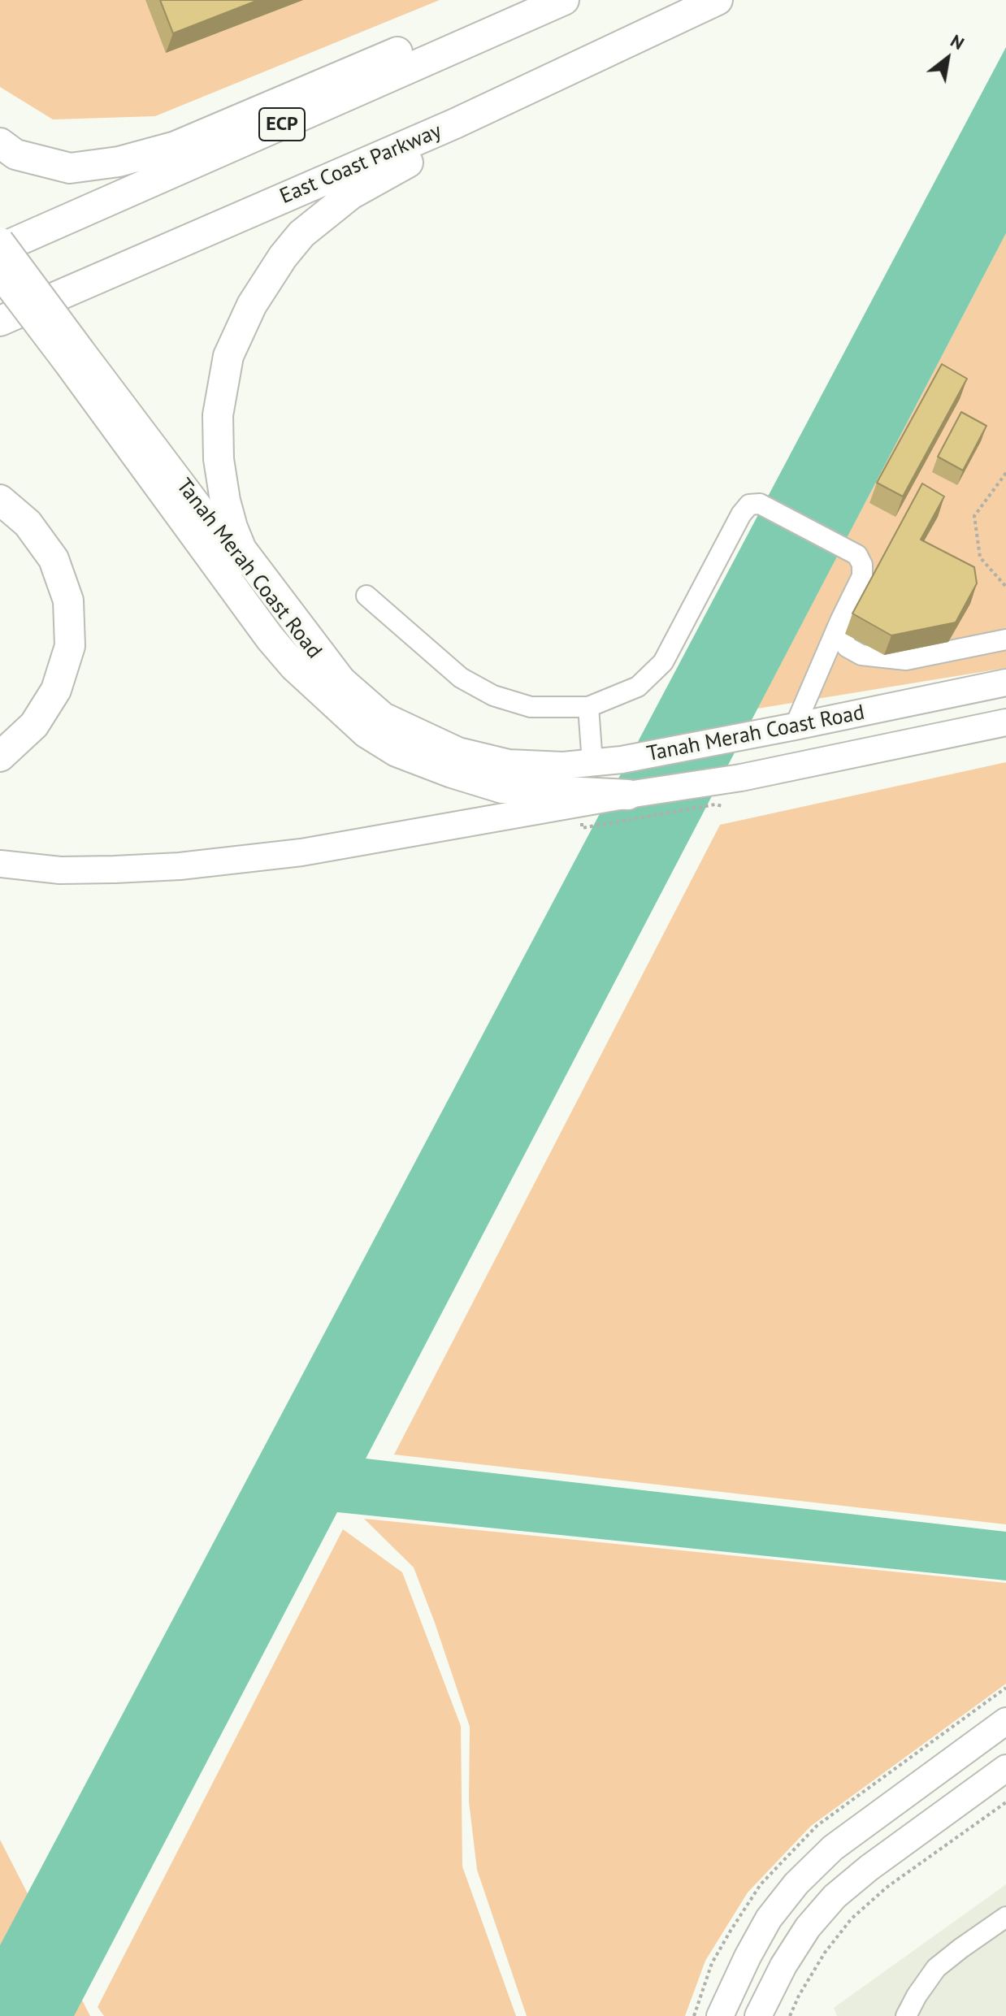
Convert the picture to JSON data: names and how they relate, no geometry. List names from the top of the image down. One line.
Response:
{"streets":{"highway":["ECP","East Coast Parkway"],"main road":["Tanah Merah Coast Road"]},"north":"top right"}
